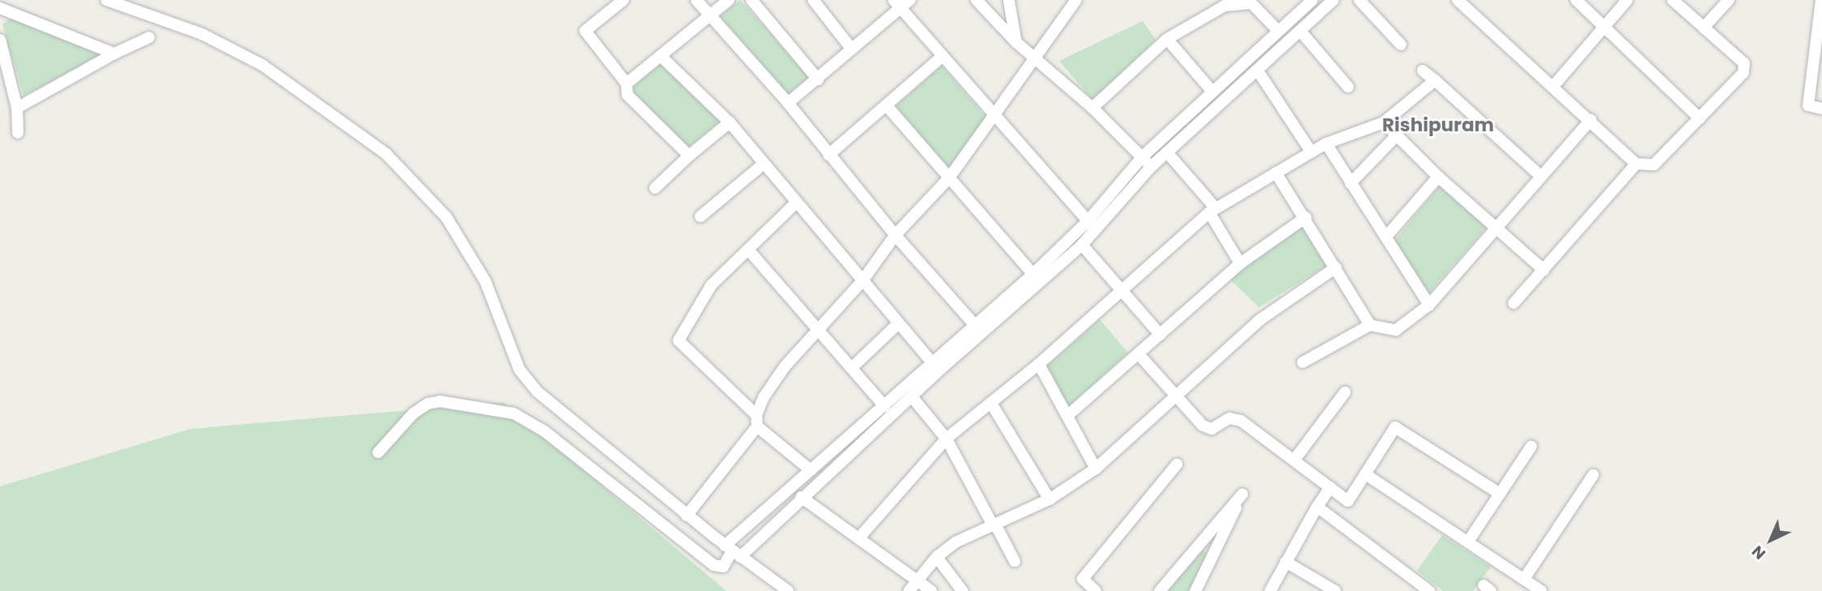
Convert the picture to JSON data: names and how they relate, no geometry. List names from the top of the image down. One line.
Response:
{"districts":["Rishipuram"],"north":"bottom left"}
